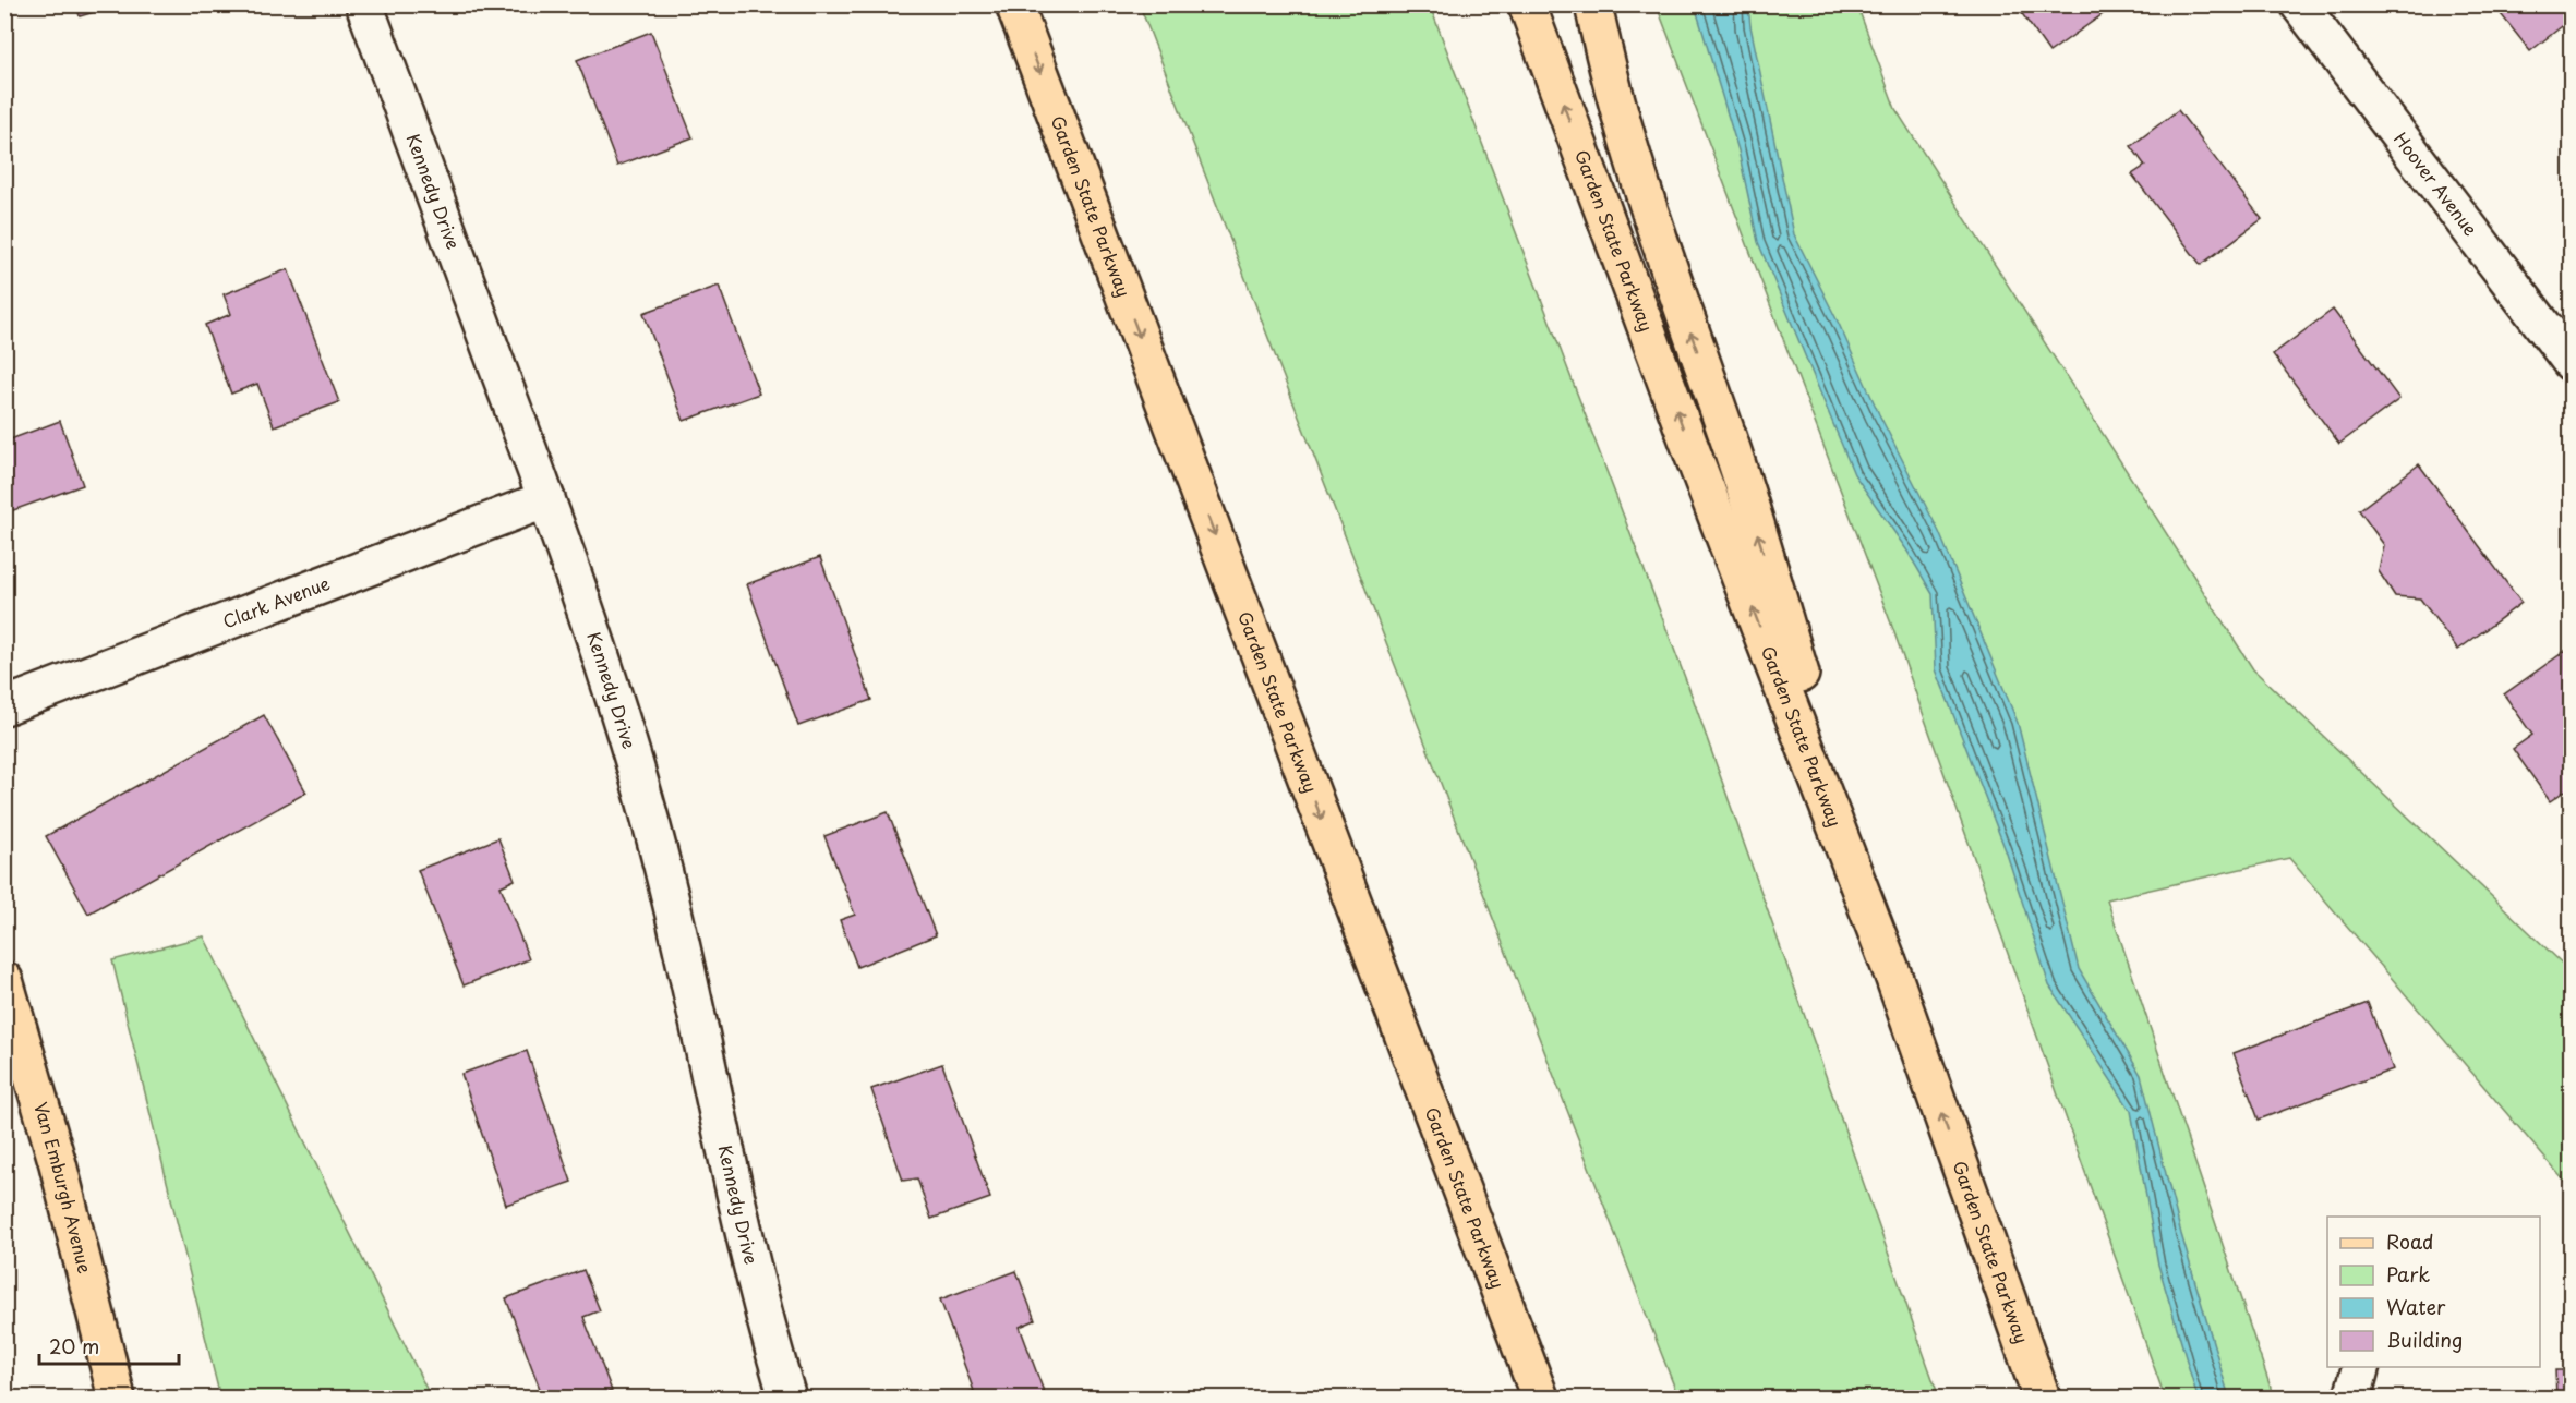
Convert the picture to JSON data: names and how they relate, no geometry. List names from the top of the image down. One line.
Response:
{"streets":{"main road":["Garden State Parkway","Van Emburgh Avenue"],"street":["Hoover Avenue","Kennedy Drive","Clark Avenue"]},"crossings":[["Kennedy Drive","Clark Avenue"]],"legend":["Road","Park","Water","Building"],"scale_bar":"20 m"}
